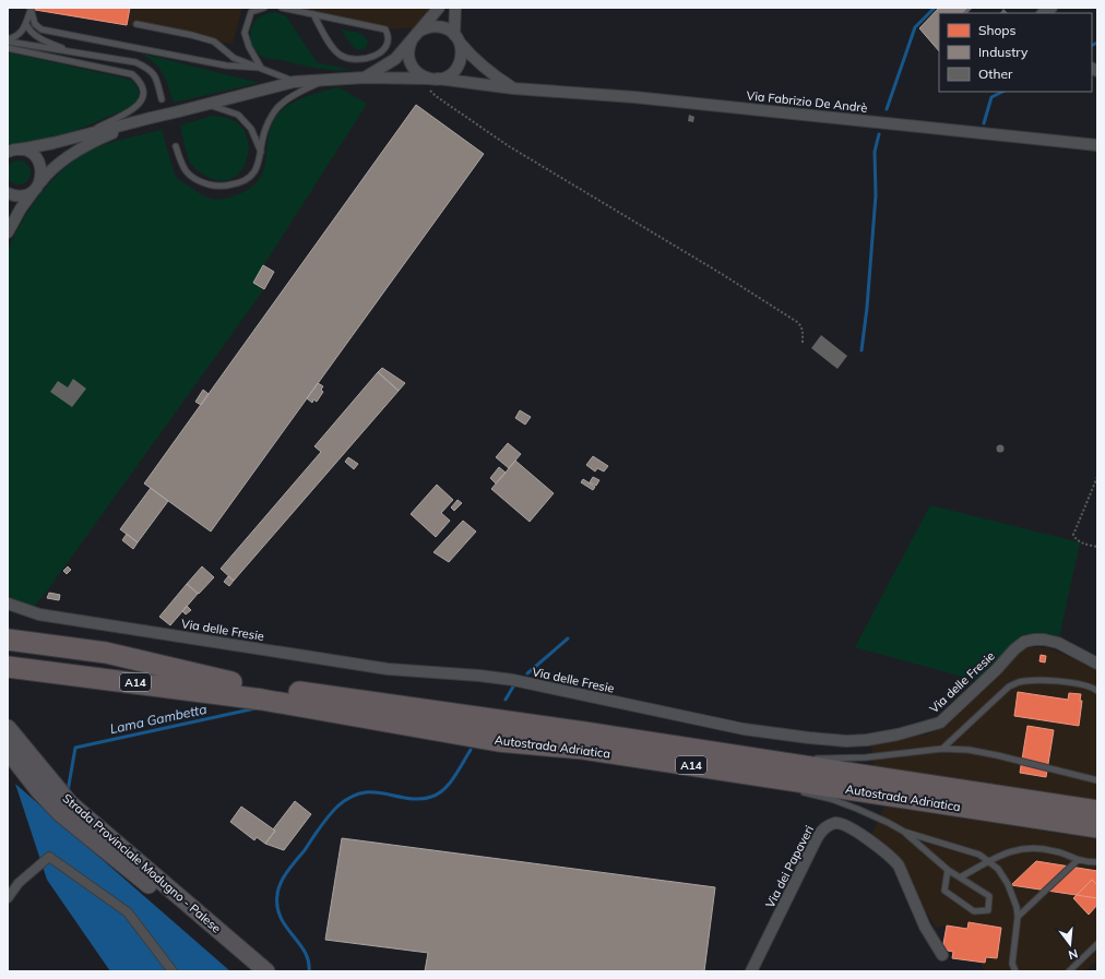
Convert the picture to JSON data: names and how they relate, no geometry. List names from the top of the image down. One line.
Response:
{"streets":{"highway":["A14","Autostrada Adriatica"],"main road":["Strada Provinciale Modugno - Palese"],"street":["Via Fabrizio De Andrè","Via delle Fresie","Via dei Papaveri"]},"crossings":[["A14","Autostrada Adriatica"]],"water":["Lama Gambetta"],"legend":["Shops","Industry","Other"],"north":"bottom"}
